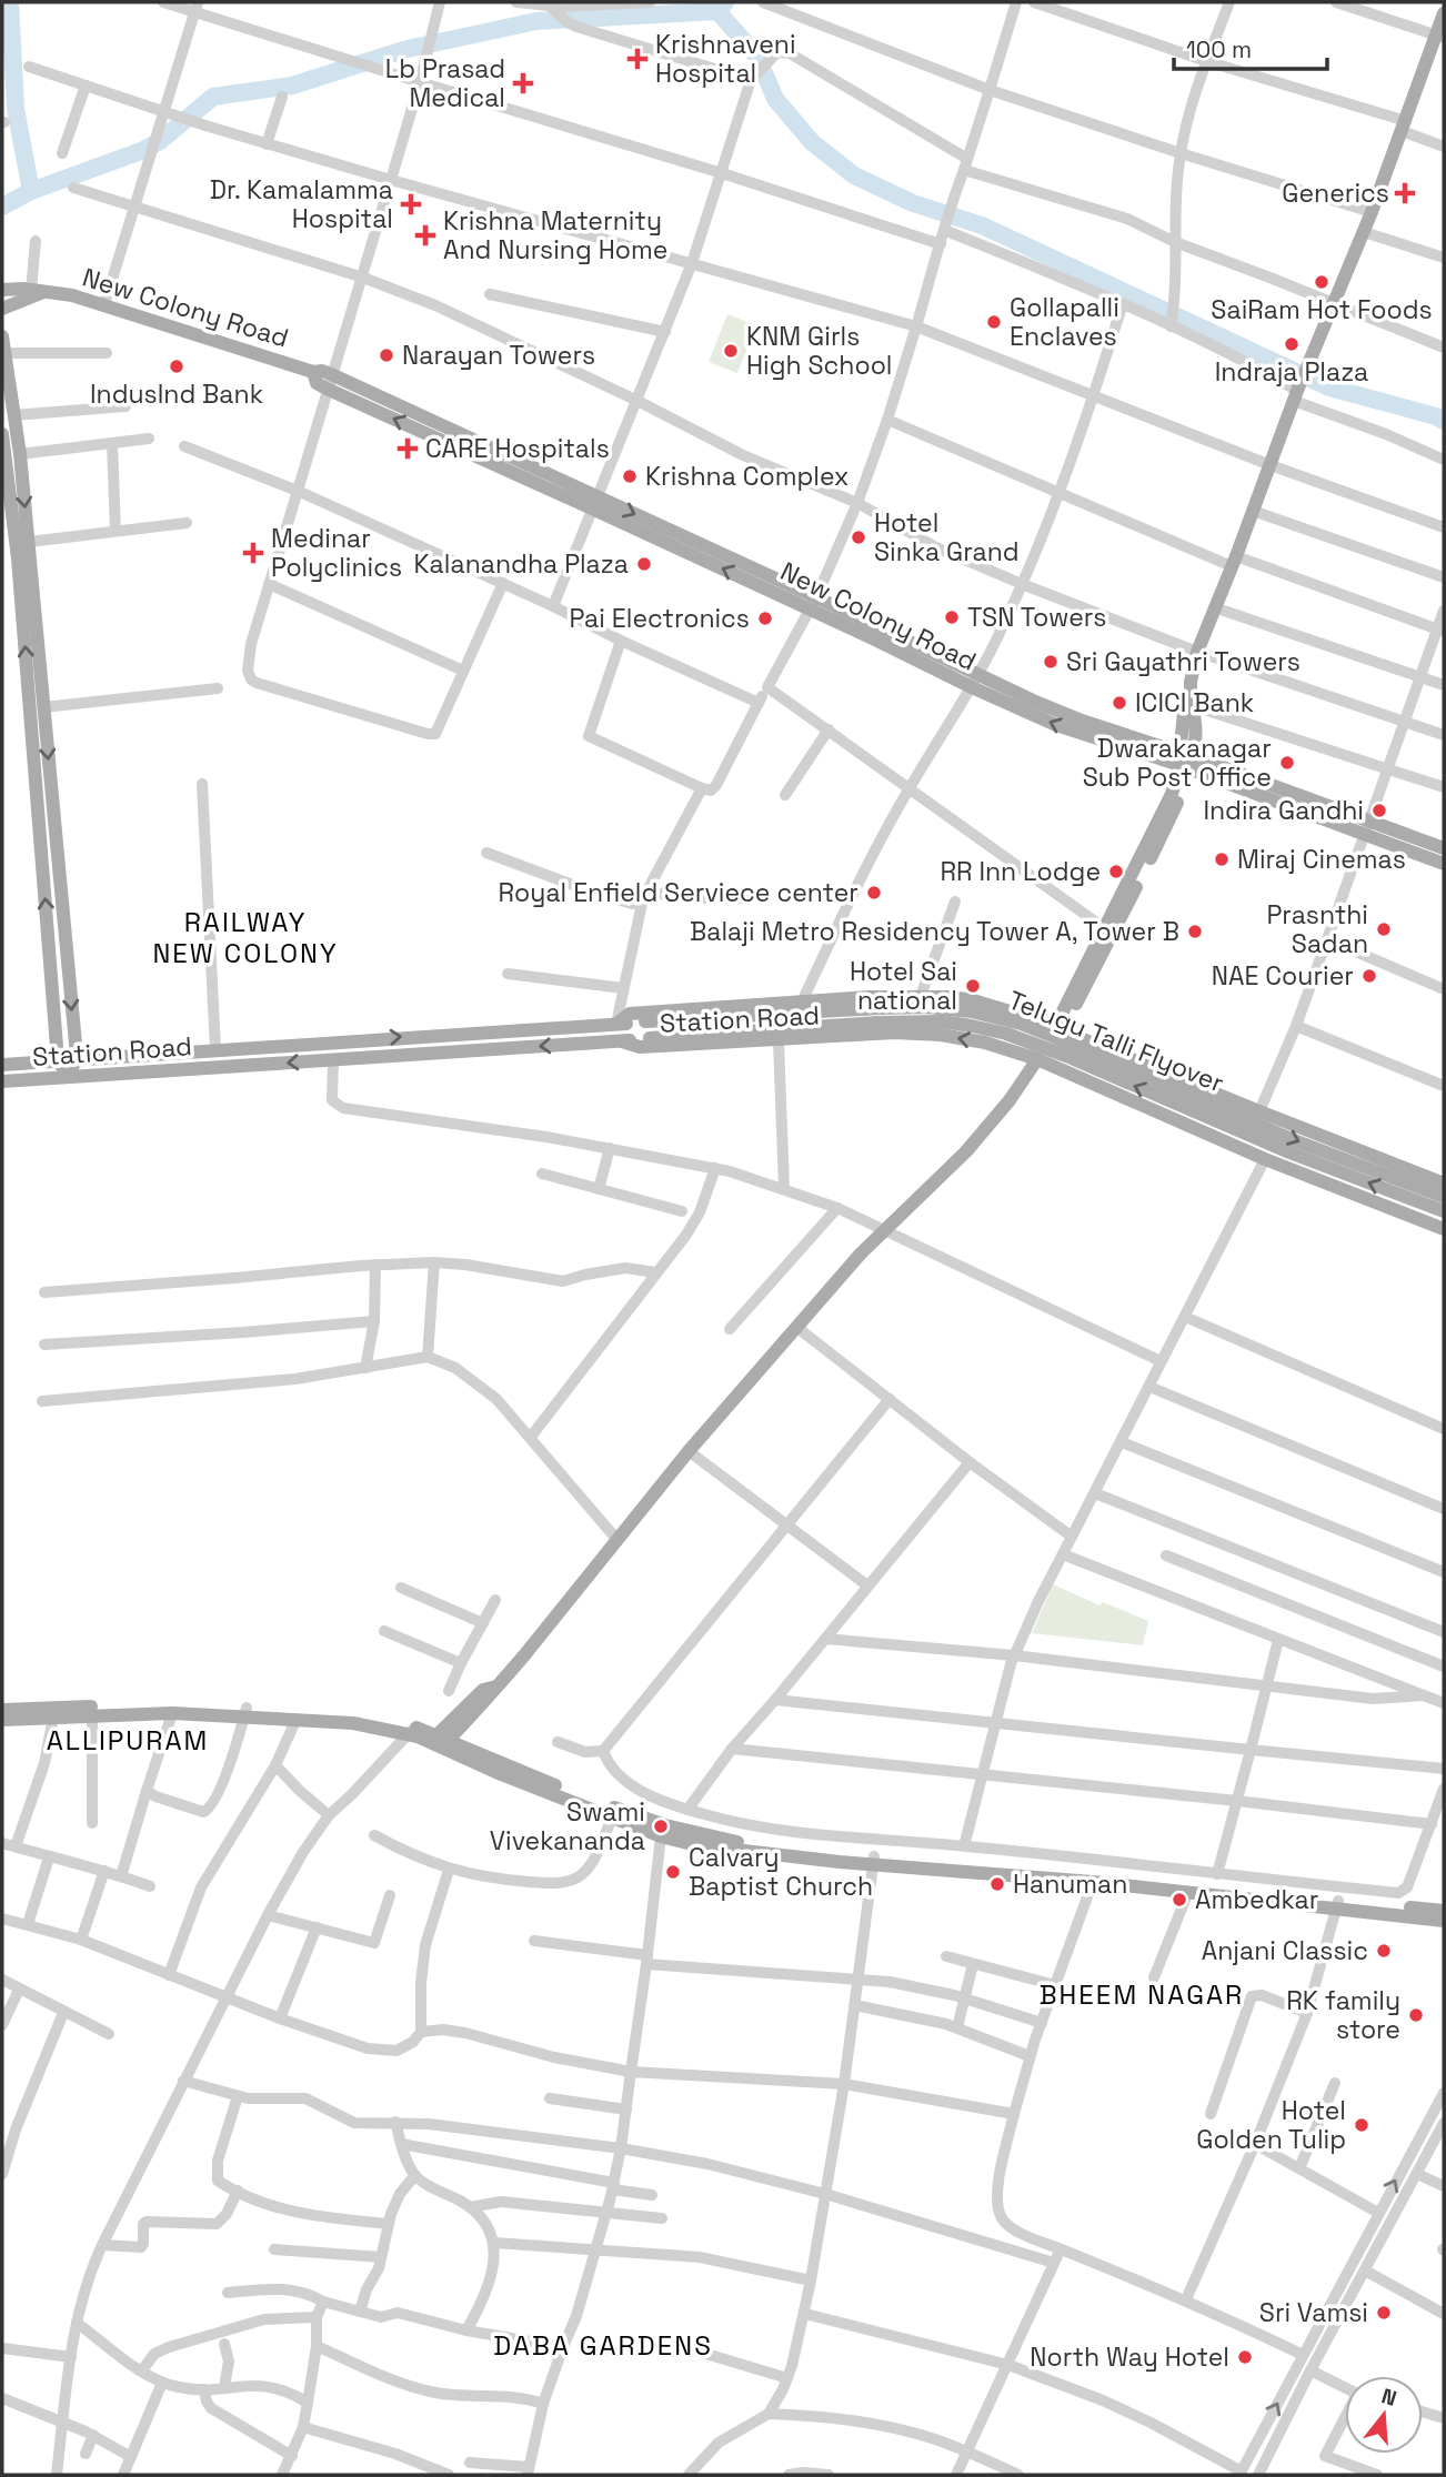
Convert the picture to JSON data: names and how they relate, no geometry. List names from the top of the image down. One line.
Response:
{"streets":{"main road":["New Colony Road","Station Road","Telugu Talli Flyover"]},"crossings":[["Station Road","Telugu Talli Flyover"]],"districts":["RAILWAY NEW COLONY","ALLIPURAM","BHEEM NAGAR","DABA GARDENS"],"places":{"health":["Krishnaveni Hospital","Lb Prasad Medical","Generics","Dr. Kamalamma Hospital","Krishna Maternity And Nursing Home","CARE Hospitals","Medinar Polyclinics"],"other":["SaiRam Hot Foods","Gollapalli Enclaves","Indraja Plaza","KNM Girls High School","Narayan Towers","IndusInd Bank","Krishna Complex","Hotel Sinka Grand","Kalanandha Plaza","TSN Towers","Pai Electronics","Sri Gayathri Towers","ICICI Bank","Dwarakanagar Sub Post Office","Indira Gandhi","Miraj Cinemas","RR Inn Lodge","Royal Enfield Serviece center","Prasnthi Sadan","Balaji Metro Residency Tower A, Tower B","NAE Courier","Hotel Sai national","Swami Vivekananda","Calvary Baptist Church","Hanuman","Ambedkar","Anjani Classic","RK family store","Hotel Golden Tulip","Sri Vamsi","North Way Hotel"]},"scale_bar":"100 m","north":"top"}
